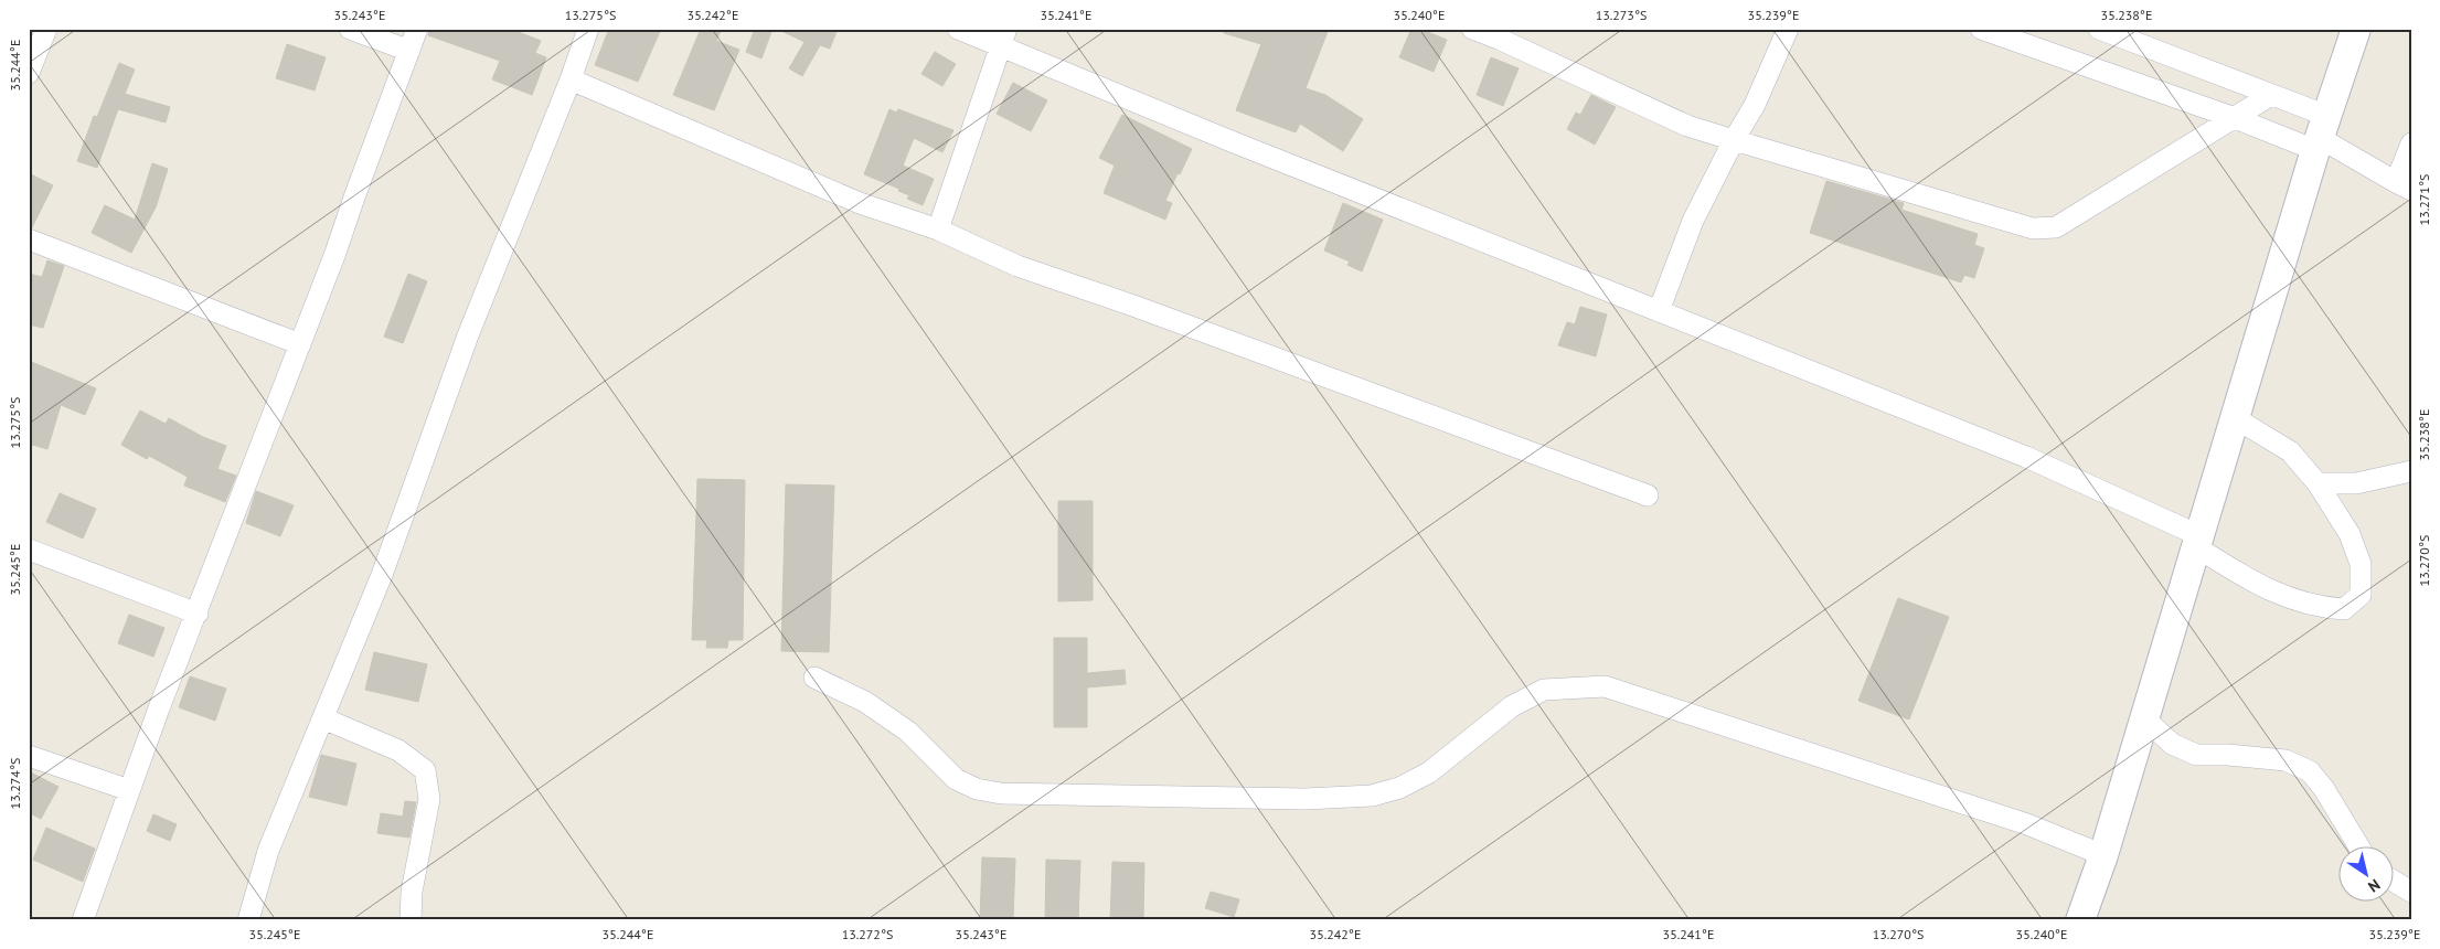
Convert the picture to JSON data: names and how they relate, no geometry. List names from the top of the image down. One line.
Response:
{"north":"bottom right","coordinates":["35.243°E","13.275°S","35.242°E","35.241°E","35.240°E","13.273°S","35.239°E","35.238°E","35.244°E","13.271°S","13.270°S","35.245°E","13.274°S","13.272°S"]}
